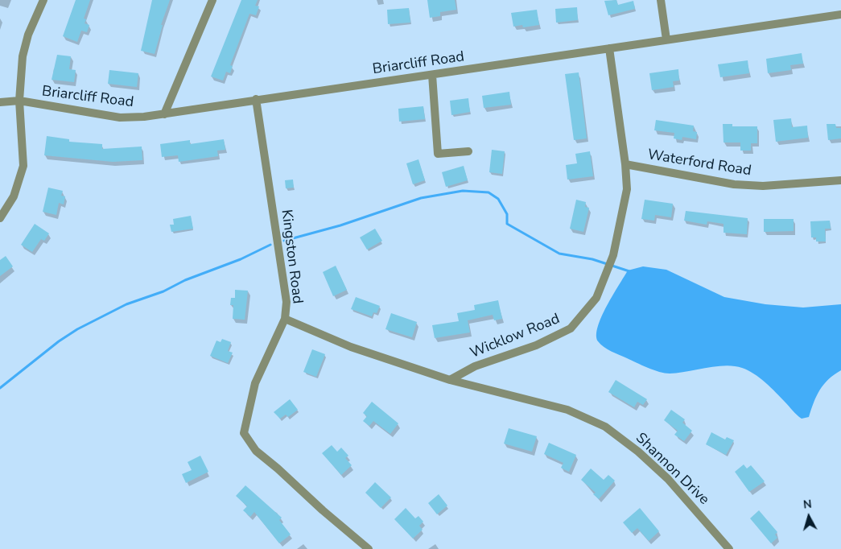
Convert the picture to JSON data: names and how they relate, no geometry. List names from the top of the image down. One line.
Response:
{"streets":{"street":["Briarcliff Road","Waterford Road","Kingston Road","Wicklow Road","Shannon Drive"]},"crossings":[["Briarcliff Road","Kingston Road"],["Briarcliff Road","Wicklow Road"],["Waterford Road","Wicklow Road"],["Wicklow Road","Shannon Drive"]],"north":"top"}
